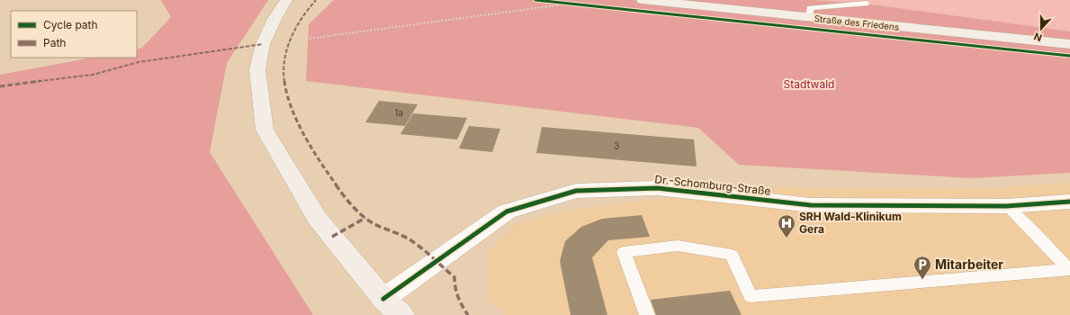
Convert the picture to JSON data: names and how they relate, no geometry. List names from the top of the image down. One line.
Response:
{"streets":{"street":["Straße des Friedens","Dr.-Schomburg-Straße"]},"parks":["Stadtwald"],"places":{"hospital":["SRH Wald-Klinikum Gera"],"parking":["Mitarbeiter"]},"house_numbers":["1a","3"],"legend":["Cycle path","Path"],"north":"bottom"}
